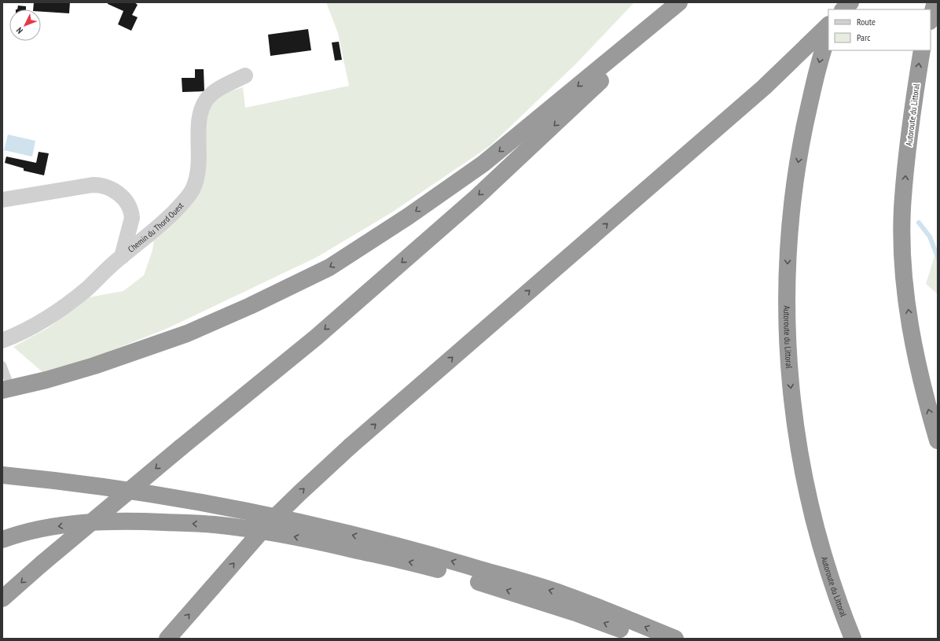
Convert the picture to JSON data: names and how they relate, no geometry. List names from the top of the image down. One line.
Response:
{"streets":{"highway":["Autoroute du Littoral"],"street":["Chemin du Thord Ouest"]},"legend":["Route","Parc"],"north":"bottom left"}
